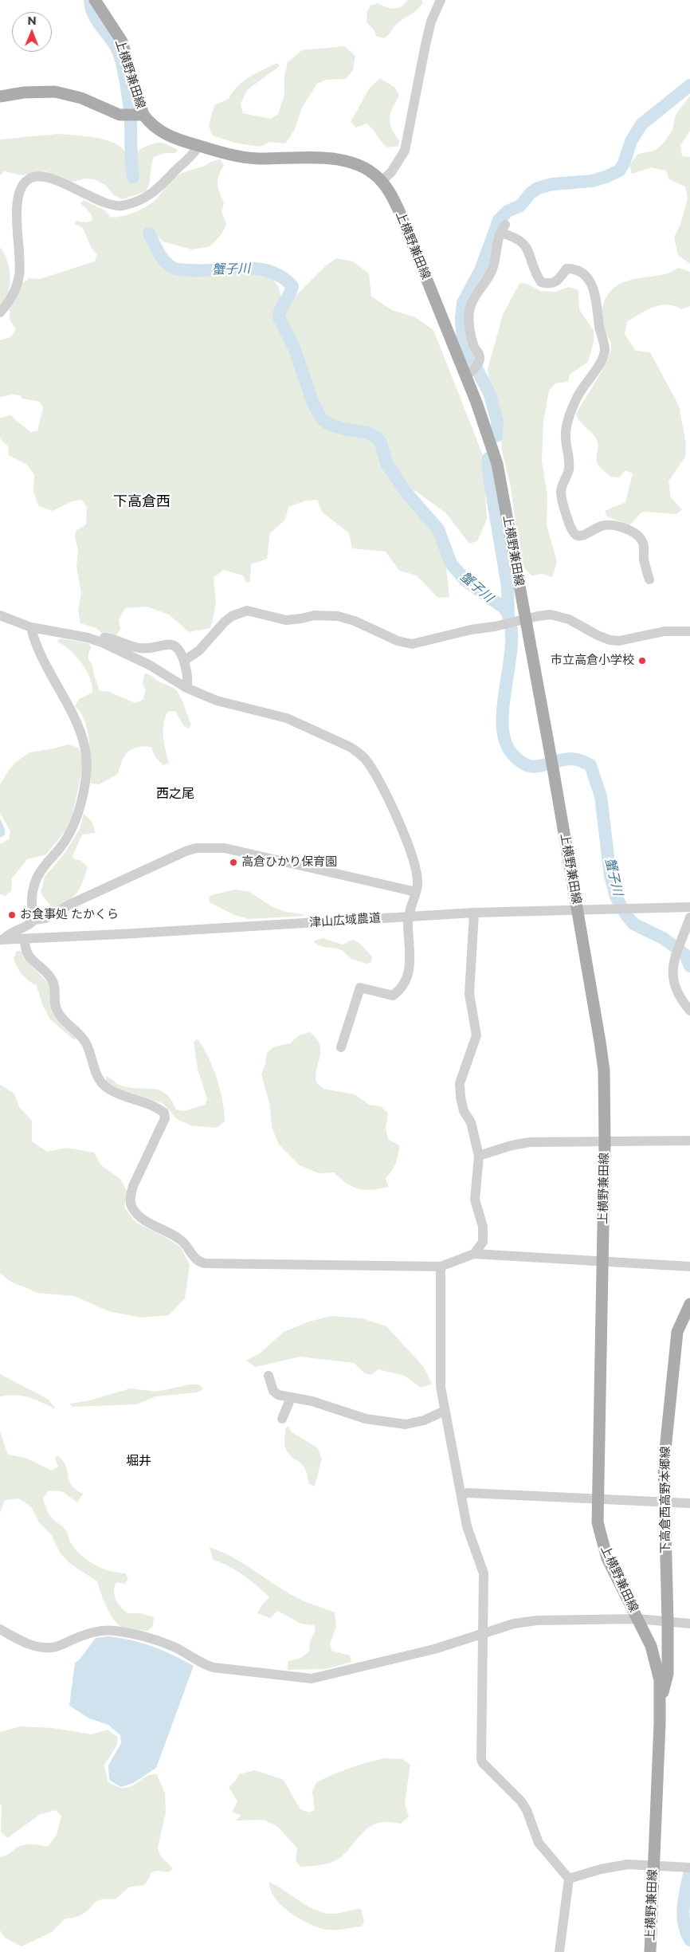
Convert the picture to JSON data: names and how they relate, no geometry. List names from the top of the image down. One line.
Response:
{"streets":{"main road":["上横野兼田線","下高倉西高野本郷線"],"street":["津山広域農道"]},"crossings":[["上横野兼田線","津山広域農道"],["上横野兼田線","下高倉西高野本郷線"]],"districts":["下高倉西","西之尾","堀井"],"water":["蟹子川"],"places":["市立高倉小学校","高倉ひかり保育園","お食事処 たかくら"],"north":"top"}
